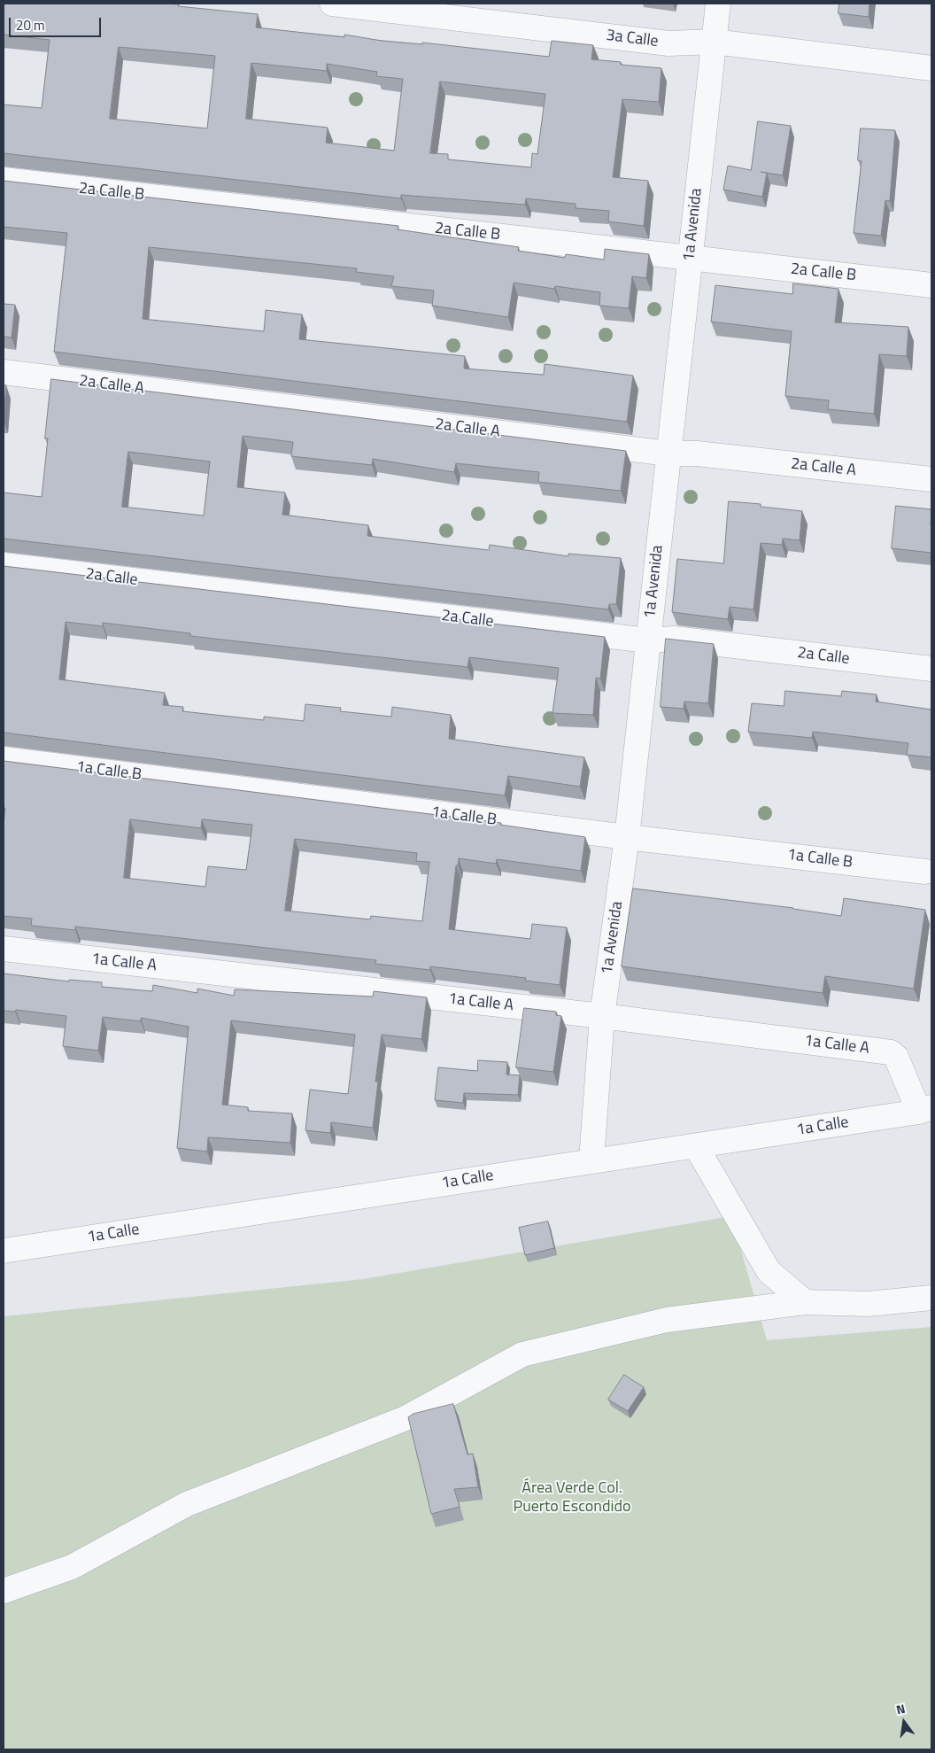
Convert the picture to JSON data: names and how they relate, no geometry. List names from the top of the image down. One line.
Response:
{"streets":{"street":["3a Calle","2a Calle B","1a Avenida","2a Calle A","2a Calle","1a Calle B","1a Calle A","1a Calle"]},"crossings":[["3a Calle","1a Avenida"],["2a Calle B","1a Avenida"],["1a Avenida","2a Calle A"],["1a Avenida","2a Calle"],["1a Avenida","1a Calle B"],["1a Avenida","1a Calle A"],["1a Avenida","1a Calle"],["1a Calle A","1a Calle"]],"parks":["Área Verde Col. Puerto Escondido"],"scale_bar":"20 m","north":"top"}
